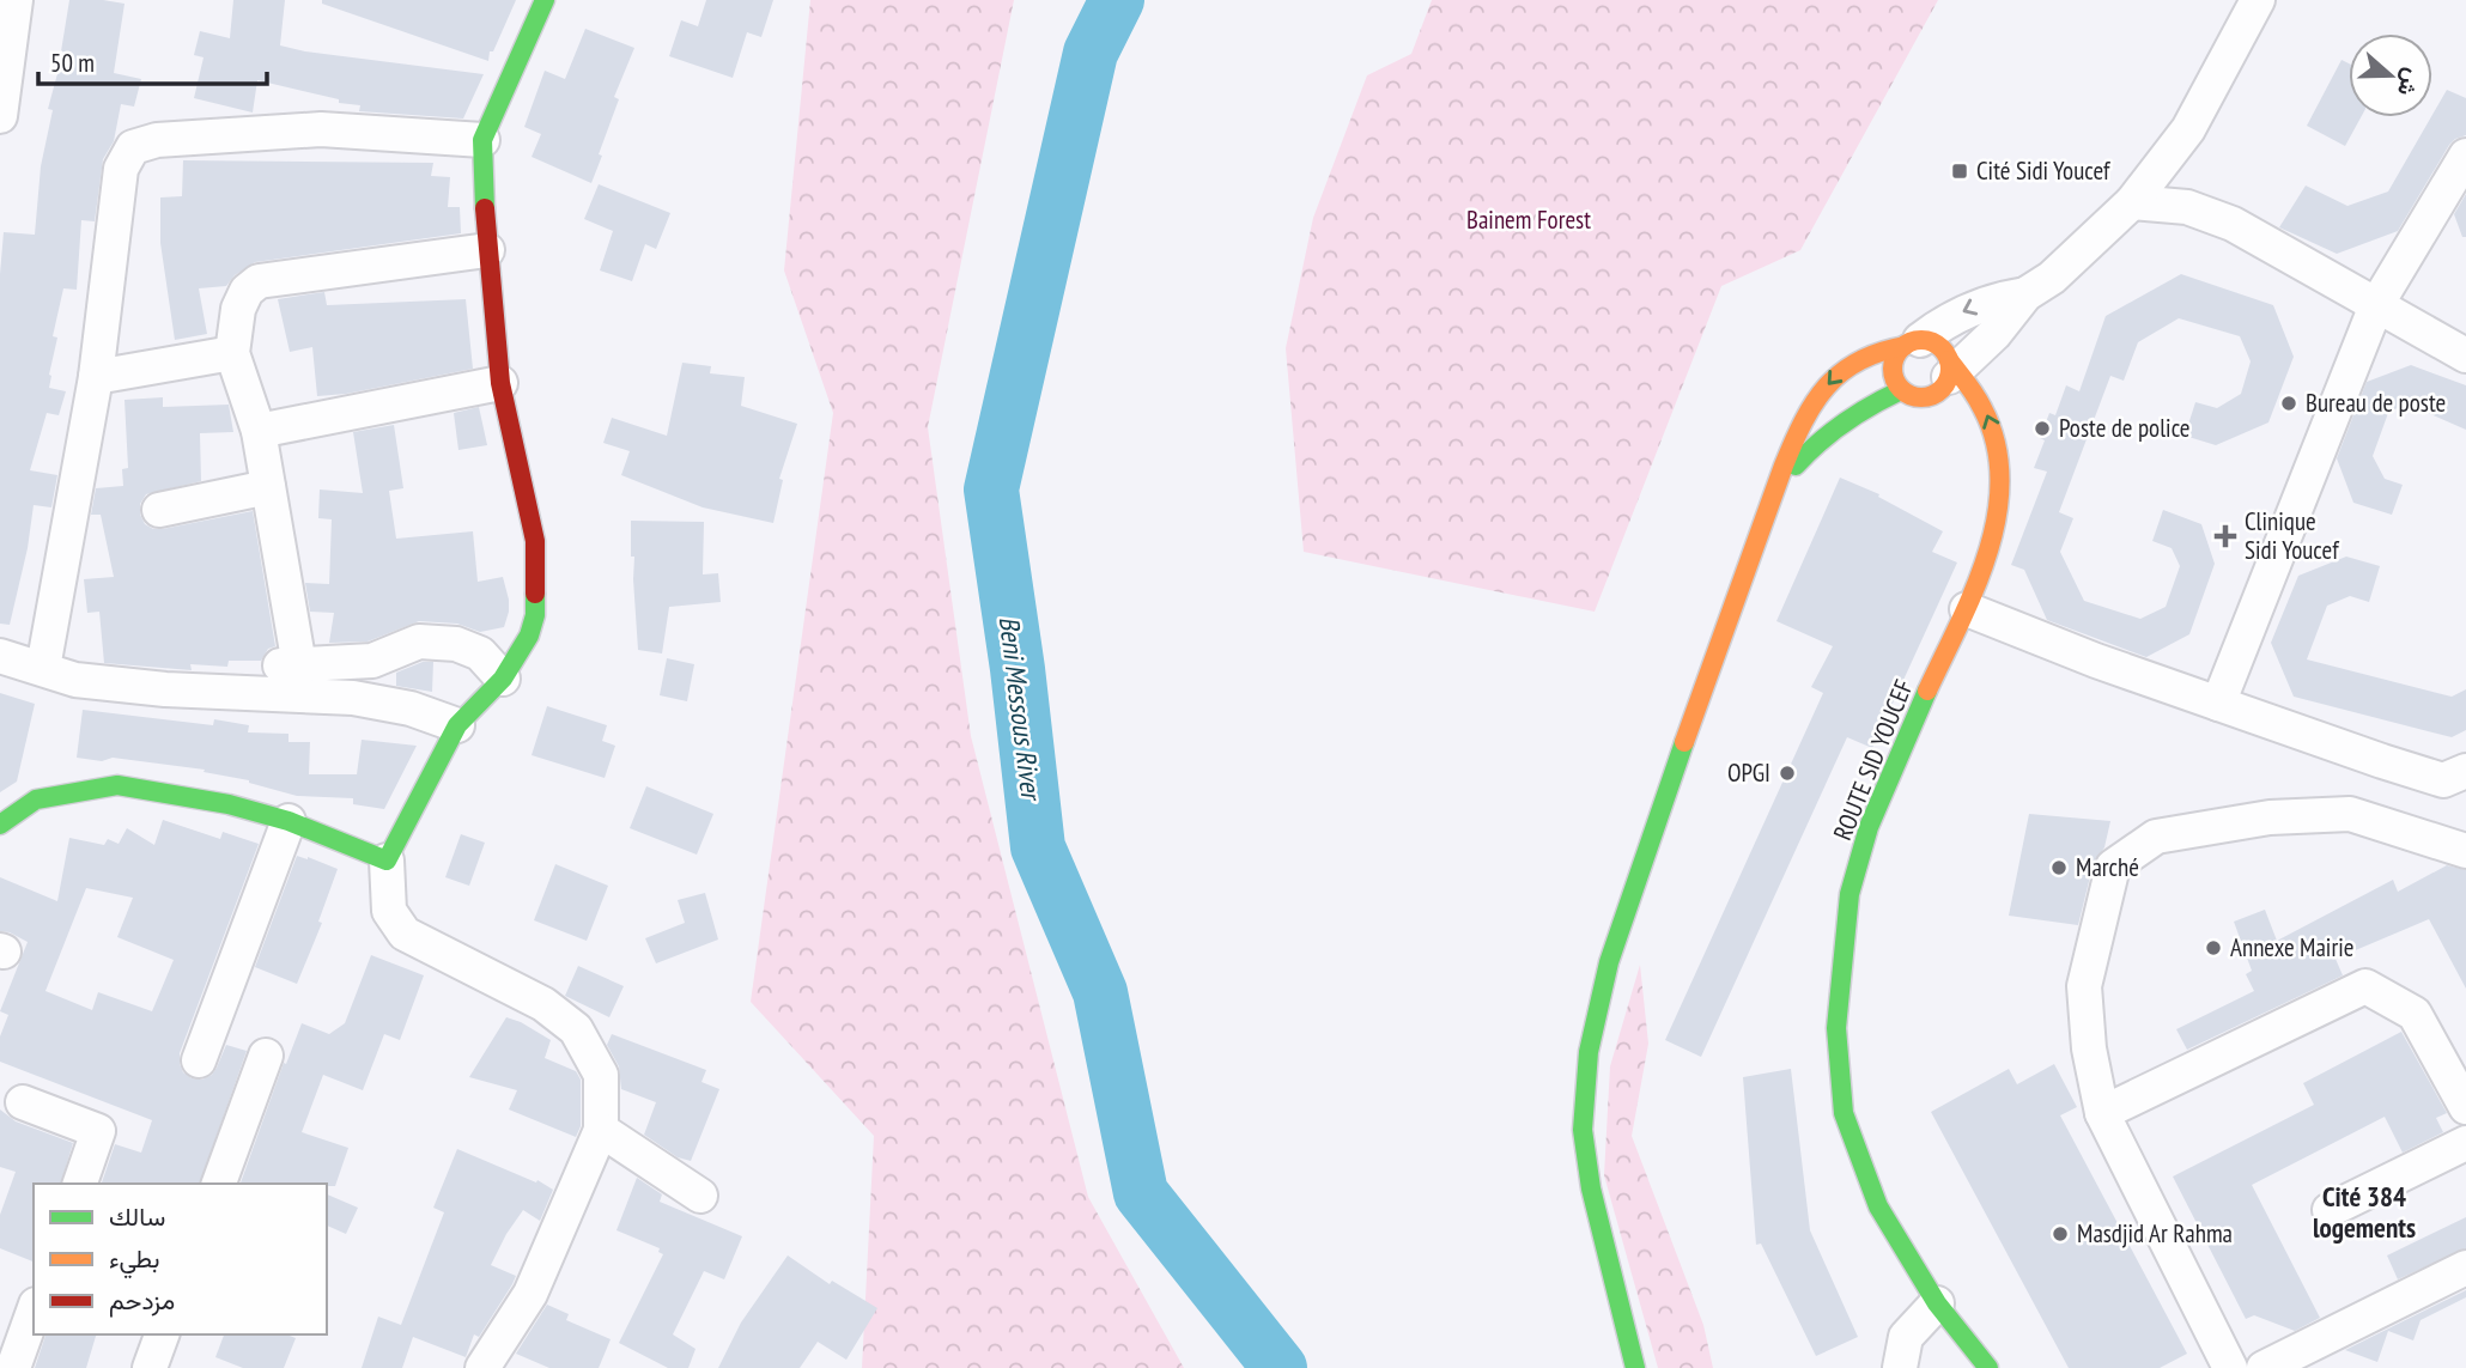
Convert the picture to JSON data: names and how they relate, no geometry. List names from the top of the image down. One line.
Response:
{"streets":{"main road":["ROUTE SID YOUCEF"]},"districts":["Cité 384 logements"],"water":["Beni Messous River"],"parks":["Bainem Forest"],"places":{"transit":["Cité Sidi Youcef"],"other":["Bureau de poste","Poste de police","OPGI","Marché","Annexe Mairie","Masdjid Ar Rahma"],"health":["Clinique Sidi Youcef"]},"legend":["سالك","بطيء","مزدحم"],"scale_bar":"50 m","north":"right"}
